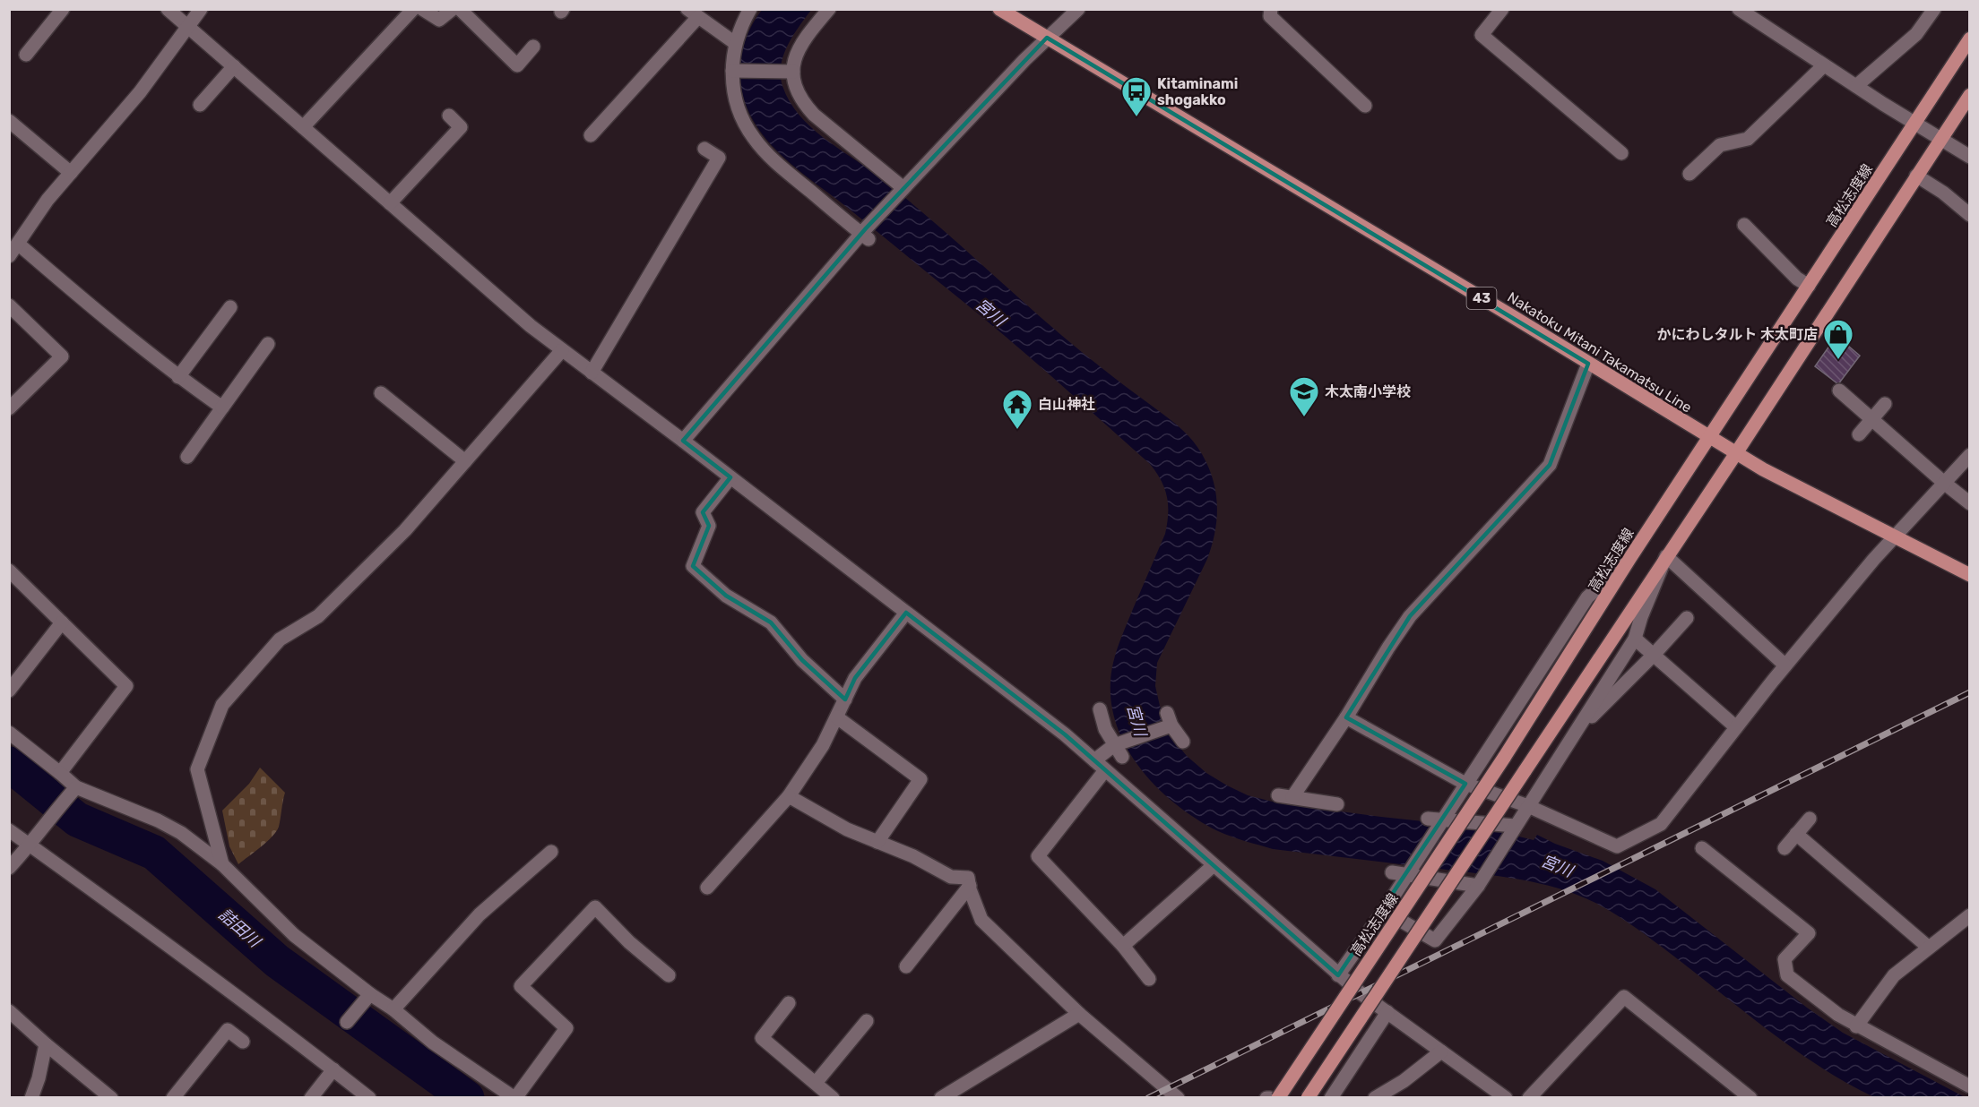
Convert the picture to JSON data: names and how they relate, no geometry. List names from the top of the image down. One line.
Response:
{"streets":{"main road":["高松志度線","43","Nakatoku Mitani Takamatsu Line"]},"crossings":[["高松志度線","Nakatoku Mitani Takamatsu Line"]],"water":["宮川","詰田川"],"places":{"bus stop":["Kitaminami shogakko"],"shop":["かにわしタルト 木太町店"],"school or university":["木太南小学校"],"temple":["白山神社"]}}
